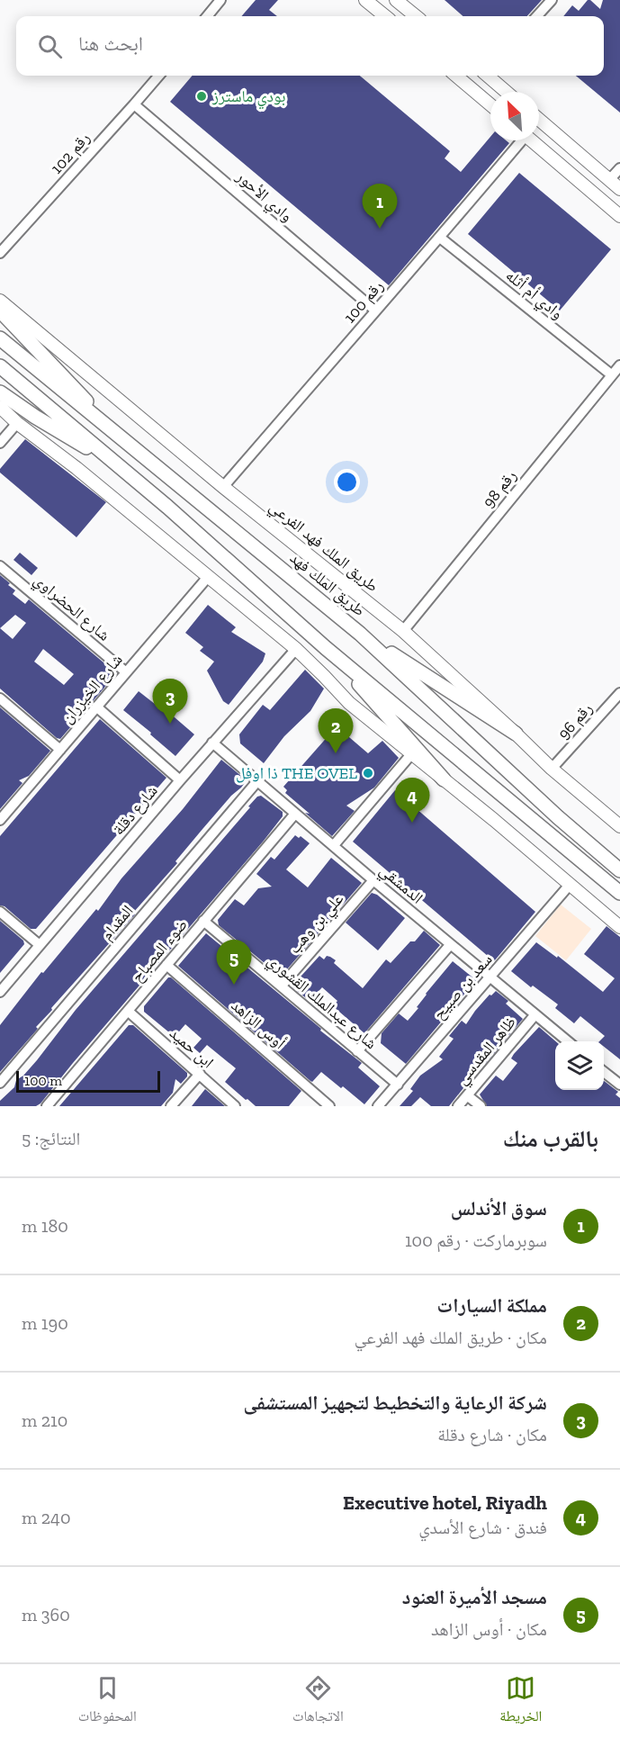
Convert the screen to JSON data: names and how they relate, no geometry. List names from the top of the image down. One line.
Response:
{"streets":{"highway":["طريق الملك فهد"],"main road":["طريق الملك فهد الفرعي"],"street":["رقم 102","وادي الأحور","وادي أم أثله","رقم 100","رقم 98","شارع الحضراوي","شارع الخيزران","رقم 96","شارع دقلة","الدمشقي","المقدام","علي بن وهب","ضوء المصباح","سعد بن صبيح","شارع عبدالملك القشوري","أوس الزاهد","ابن حميد","ظاهر المقدسي"]},"crossings":[["رقم 102","وادي الأحور"],["وادي الأحور","رقم 100"],["وادي أم أثله","رقم 100"],["وادي أم أثله","رقم 98"],["رقم 100","طريق الملك فهد الفرعي"],["رقم 98","طريق الملك فهد الفرعي"],["طريق الملك فهد الفرعي","رقم 96"],["شارع الحضراوي","شارع الخيزران"],["شارع دقلة","الدمشقي"],["الدمشقي","المقدام"],["الدمشقي","علي بن وهب"],["الدمشقي","ضوء المصباح"],["الدمشقي","سعد بن صبيح"],["الدمشقي","ظاهر المقدسي"],["علي بن وهب","شارع عبدالملك القشوري"],["ضوء المصباح","شارع عبدالملك القشوري"],["ضوء المصباح","أوس الزاهد"],["ضوء المصباح","ابن حميد"],["سعد بن صبيح","شارع عبدالملك القشوري"]],"places":["بودي ماسترز","ذا اوفل THE OVEL"],"scale_bar":"100 m","north":"top left","page":{"search":"ابحث هنا","pins":["1","3","2","4","5"],"scale":"100 m","heading":["بالقرب منك","النتائج: 5"],"list":[{"mark":"1","name":"سوق الأندلس","note":"سوبرماركت · رقم 100","value":"180 m"},{"mark":"2","name":"مملكة السيارات","note":"مكان · طريق الملك فهد الفرعي","value":"190 m"},{"mark":"3","name":"شركة الرعاية والتخطيط لتجهيز المستشفى","note":"مكان · شارع دقلة","value":"210 m"},{"mark":"4","name":"Executive hotel, Riyadh","note":"فندق · شارع الأسدي","value":"240 m"},{"mark":"5","name":"مسجد الأميرة العنود","note":"مكان · أوس الزاهد","value":"360 m"}],"nav":["الخريطة","الاتجاهات","المحفوظات"]}}
